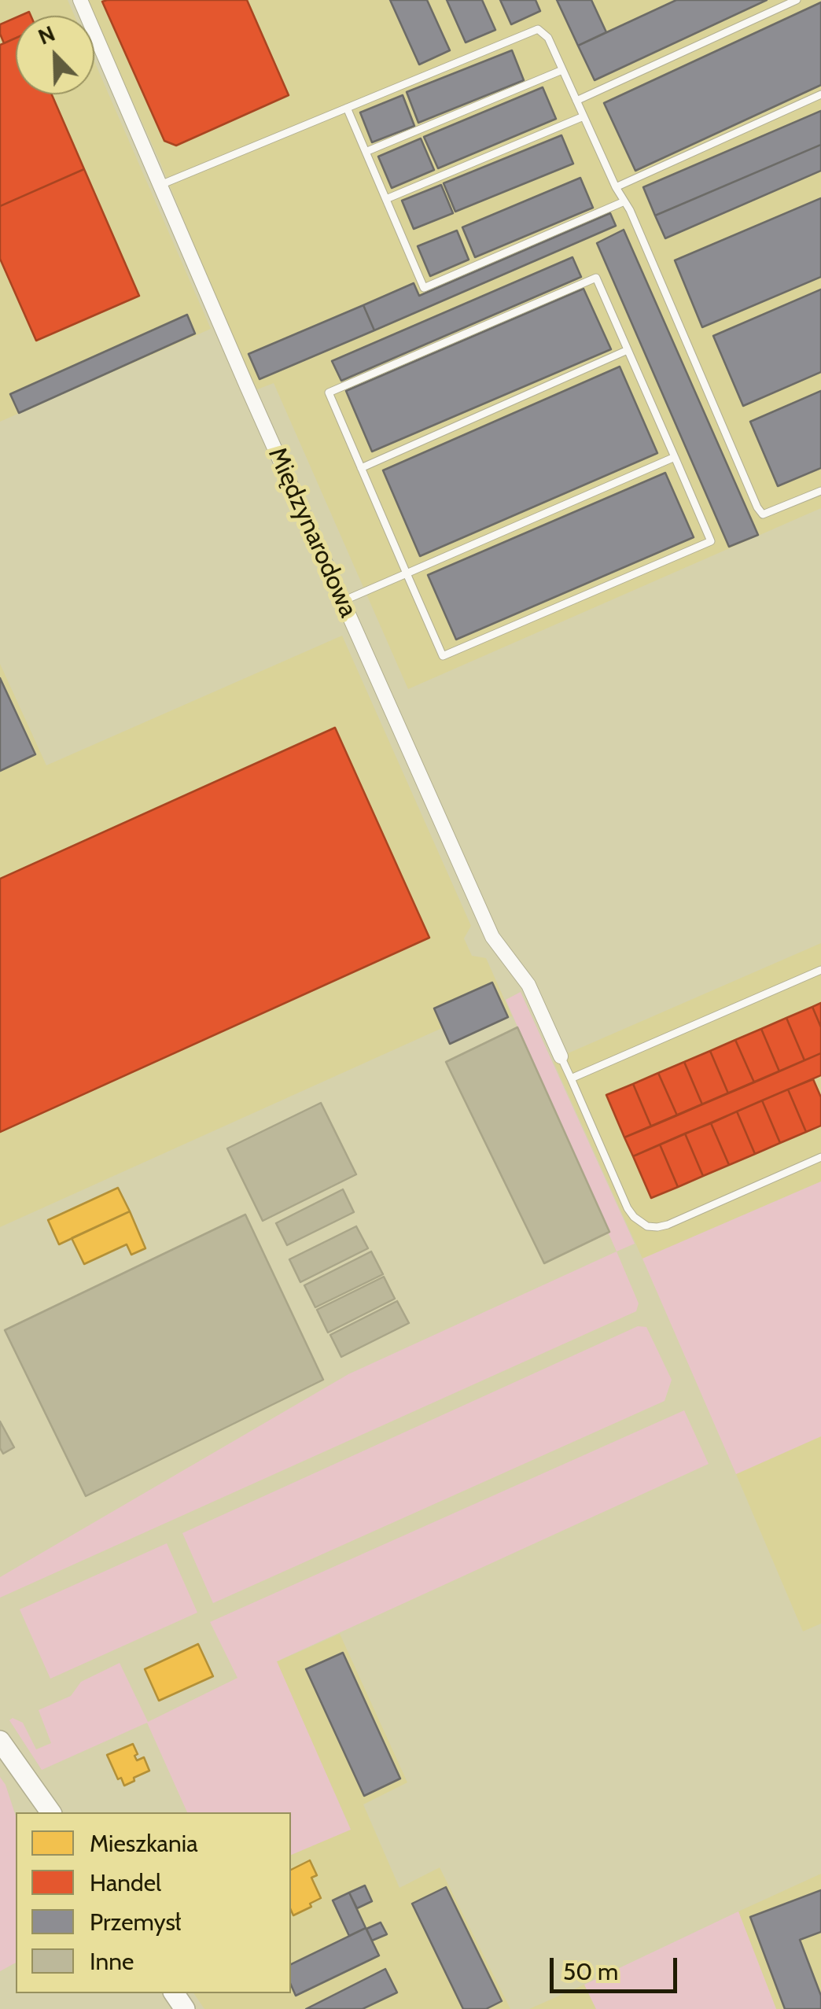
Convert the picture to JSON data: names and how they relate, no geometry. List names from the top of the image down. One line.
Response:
{"streets":{"street":["Międzynarodowa"]},"legend":["Mieszkania","Handel","Przemysł","Inne"],"scale_bar":"50 m","north":"top left"}
